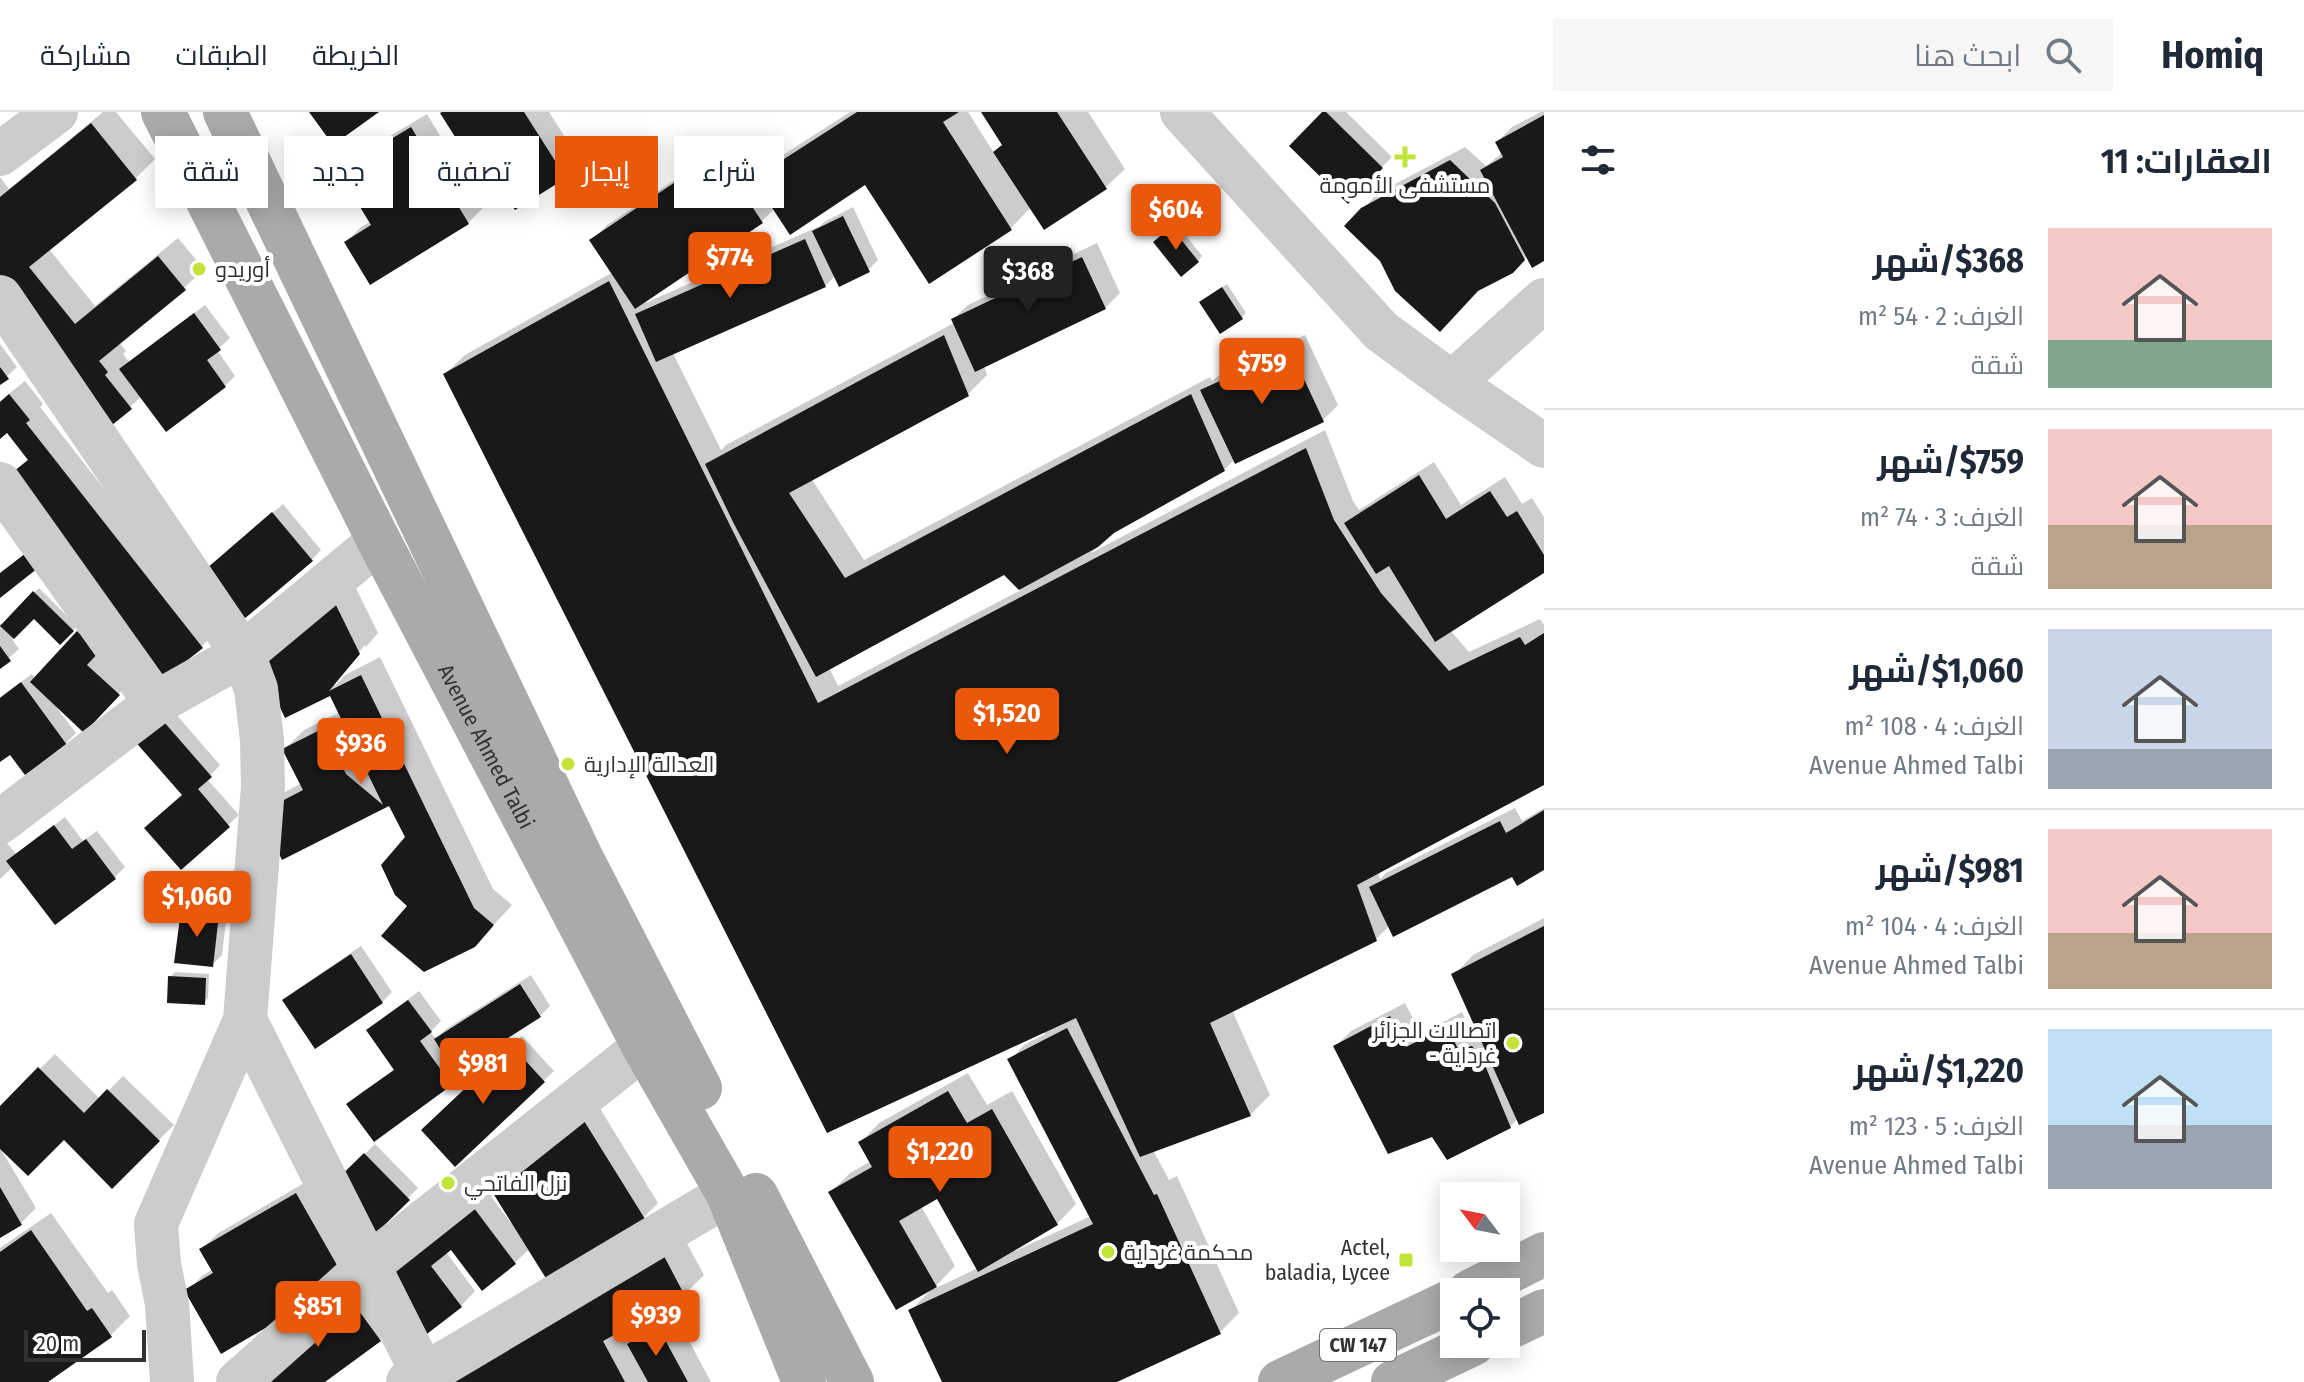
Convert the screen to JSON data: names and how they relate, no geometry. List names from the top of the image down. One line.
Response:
{"streets":{"main road":["Avenue Ahmed Talbi","CW 147"]},"places":{"health":["مستشفى الأمومة"],"other":["أوريدو","العدالة الإدارية","اتصالات الجزائر - غرداية","نزل الفاتحي","محكمة غرداية"],"transit":["Actel, baladia, Lycee"]},"scale_bar":"20 m","north":"top left","page":{"header":"Homiq","search":"ابحث هنا","nav":["الخريطة","الطبقات","مشاركة"],"heading":"العقارات: 11","chip":["شراء","إيجار","تصفية","جديد","شقة"],"price":["$604","$774","$368","$759","$1,520","$936","$1,060","$981","$1,220","$851","$939"],"list":[{"name":"$368/شهر","note":"الغرف: 2 · 54 m² · شقة"},{"name":"$759/شهر","note":"الغرف: 3 · 74 m² · شقة"},{"name":"$1,060/شهر","note":"الغرف: 4 · 108 m² · Avenue Ahmed Talbi"},{"name":"$981/شهر","note":"الغرف: 4 · 104 m² · Avenue Ahmed Talbi"},{"name":"$1,220/شهر","note":"الغرف: 5 · 123 m² · Avenue Ahmed Talbi"}],"scale":"20 m"}}
